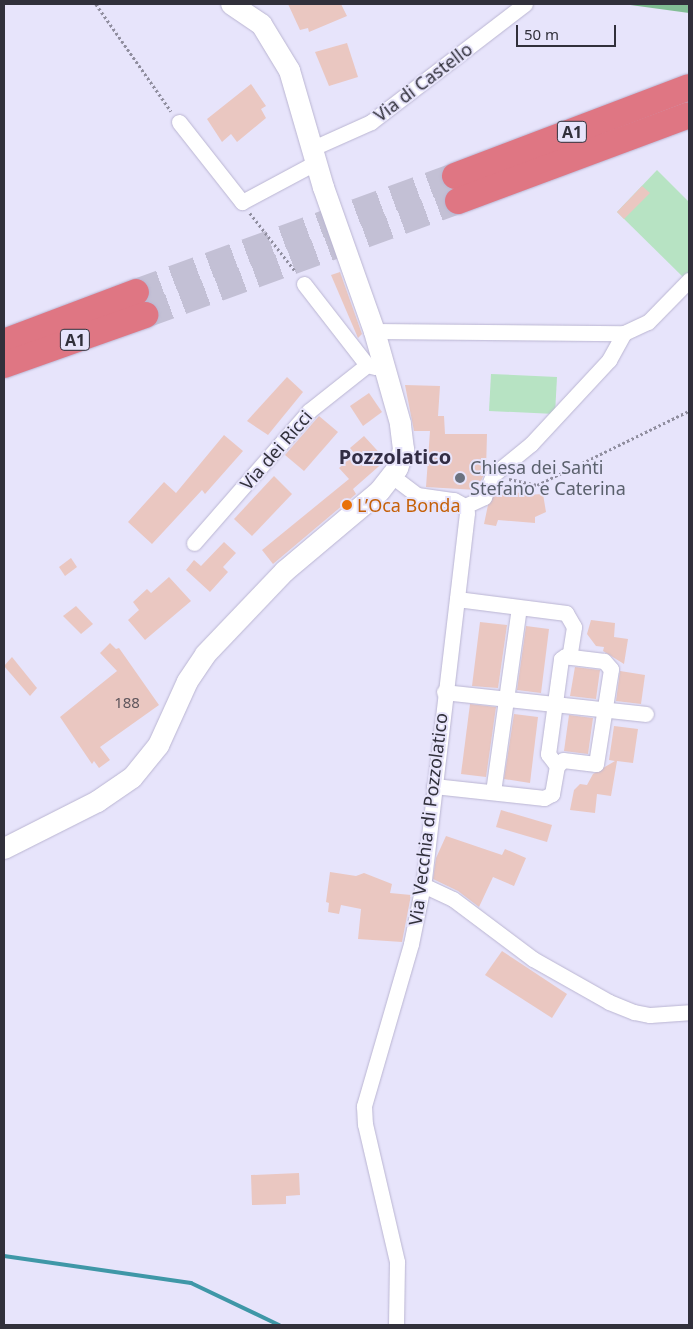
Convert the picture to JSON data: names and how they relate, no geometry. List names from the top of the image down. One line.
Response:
{"streets":{"highway":["A1"],"street":["Via di Castello","Via dei Ricci","Via Vecchia di Pozzolatico"]},"districts":["Pozzolatico"],"places":["Chiesa dei Santi Stefano e Caterina","L’Oca Bonda"],"house_numbers":["188"],"scale_bar":"50 m"}
